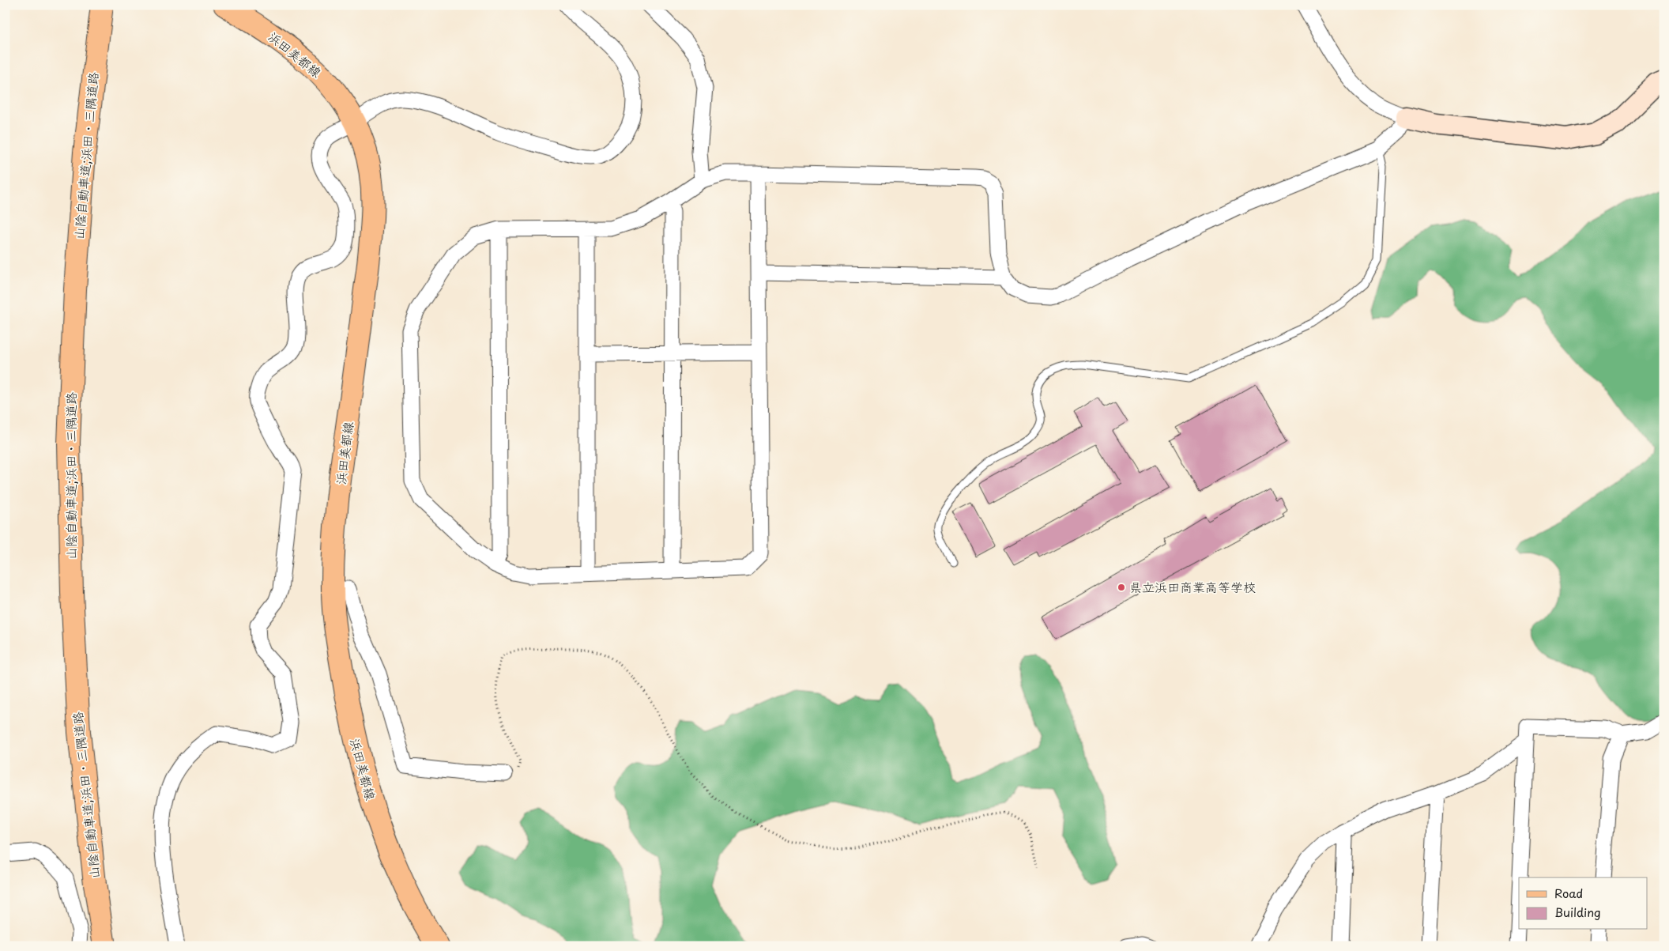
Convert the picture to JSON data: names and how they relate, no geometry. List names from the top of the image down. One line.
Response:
{"streets":{"main road":["浜田美都線","山陰自動車道;浜田・三隅道路"]},"places":["県立浜田商業高等学校"],"legend":["Road","Building"]}
